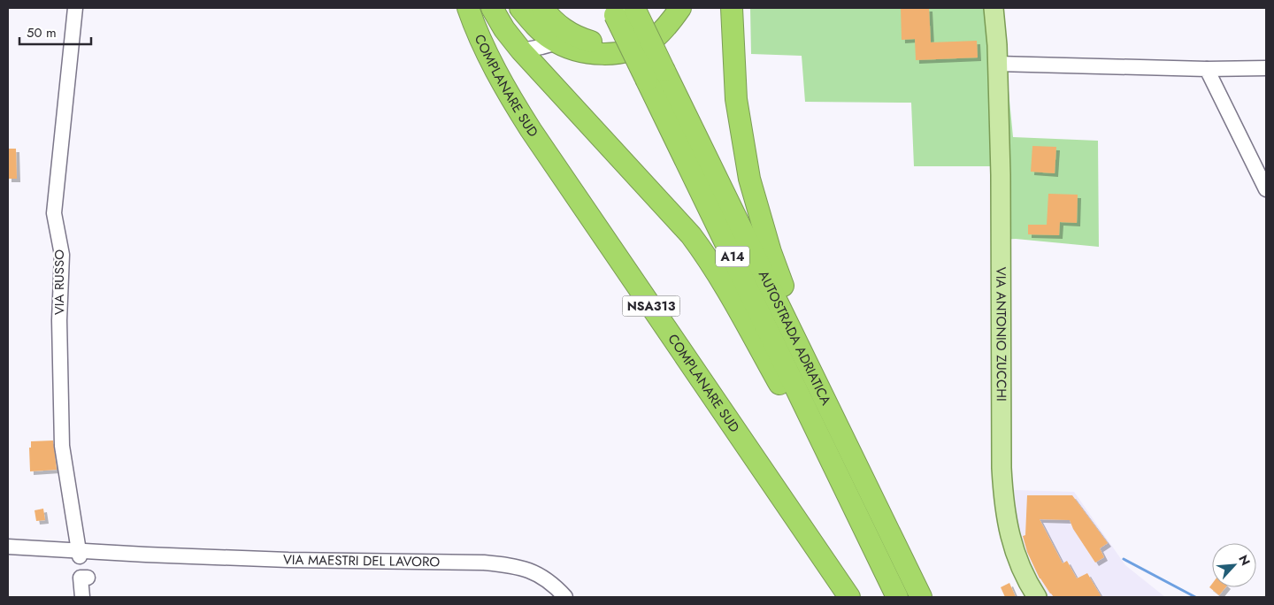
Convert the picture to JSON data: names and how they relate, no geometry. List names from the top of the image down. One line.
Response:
{"streets":{"highway":["COMPLANARE SUD","A14","NSA313","AUTOSTRADA ADRIATICA"],"main road":["VIA ANTONIO ZUCCHI"],"street":["VIA RUSSO","VIA MAESTRI DEL LAVORO"]},"crossings":[["VIA RUSSO","VIA MAESTRI DEL LAVORO"]],"scale_bar":"50 m","north":"top right"}
